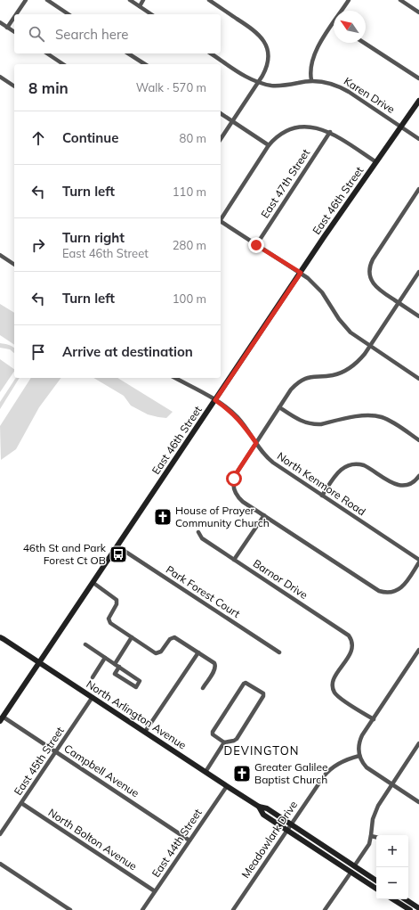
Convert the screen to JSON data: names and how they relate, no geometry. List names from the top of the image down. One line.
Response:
{"streets":{"main road":["East 46th Street","North Arlington Avenue"],"street":["Karen Drive","East 47th Street","North Kenmore Road","Barnor Drive","Park Forest Court","East 45th Street","Campbell Avenue","North Bolton Avenue","Meadowlark Drive","East 44th Street"]},"crossings":[["Karen Drive","East 46th Street"],["East 46th Street","North Kenmore Road"],["East 46th Street","Park Forest Court"],["East 46th Street","North Arlington Avenue"],["East 46th Street","Campbell Avenue"],["North Arlington Avenue","East 45th Street"],["North Arlington Avenue","Meadowlark Drive"],["North Arlington Avenue","East 44th Street"],["East 45th Street","Campbell Avenue"],["East 45th Street","North Bolton Avenue"],["Campbell Avenue","East 44th Street"],["North Bolton Avenue","East 44th Street"]],"districts":["DEVINGTON"],"places":{"church":["House of Prayer Community Church","Greater Galilee Baptist Church"],"bus stop":["46th St and Park Forest Ct OB"]},"north":"top left","page":{"search":"Search here","heading":["8 min","Walk · 570 m"],"list":[["Continue","80 m"],["Turn left","110 m"],["Turn right","East 46th Street","280 m"],["Turn left","100 m"],"Arrive at destination"],"map_buttons":["+","−"]}}
